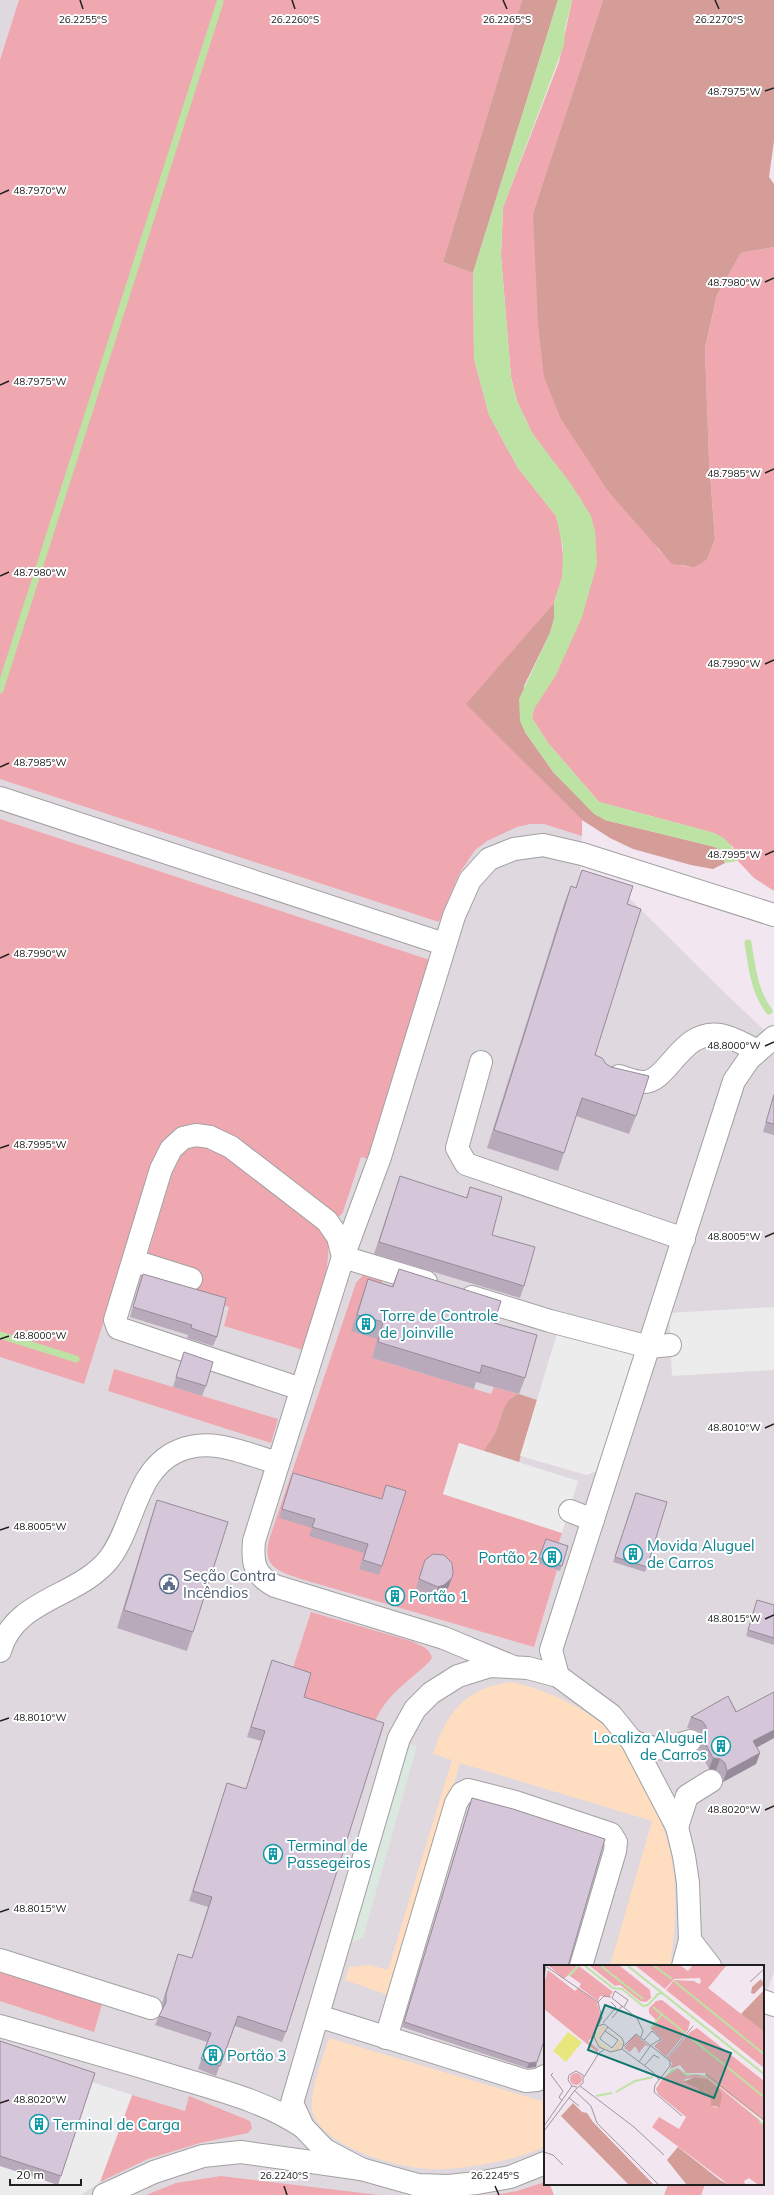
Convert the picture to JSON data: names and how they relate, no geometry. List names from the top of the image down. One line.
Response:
{"places":{"building":["Torre de Controle de Joinville","Movida Aluguel de Carros","Portão 2","Portão 1","Localiza Aluguel de Carros","Terminal de Passegeiros","Portão 3","Terminal de Carga"],"public building":["Seção Contra Incêndios"]},"scale_bar":"20 m","coordinates":["26.2255°S","26.2260°S","26.2265°S","26.2270°S","48.7975°W","48.7970°W","48.7980°W","48.7985°W","48.7990°W","48.7995°W","48.8000°W","48.8005°W","48.8010°W","48.8015°W","48.8020°W","26.2240°S","26.2245°S"]}
